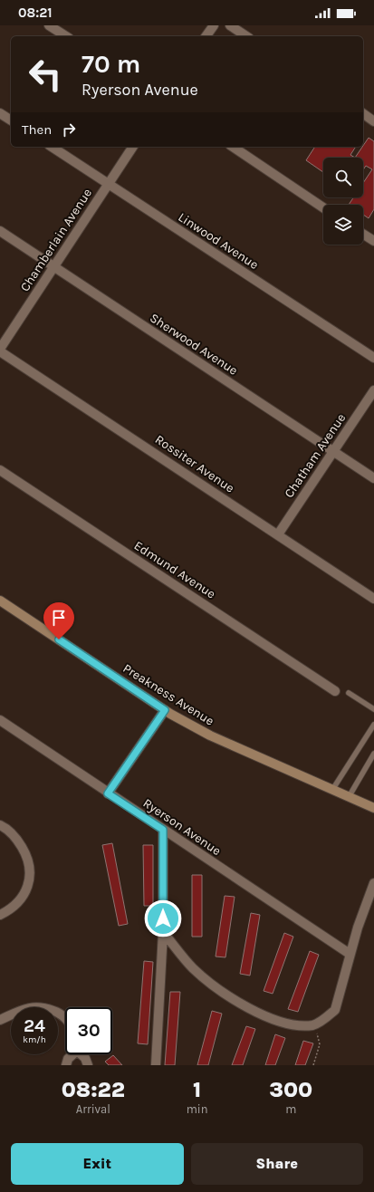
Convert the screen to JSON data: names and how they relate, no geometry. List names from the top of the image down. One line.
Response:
{"streets":{"main road":["Preakness Avenue"],"street":["Chamberlain Avenue","Linwood Avenue","Sherwood Avenue","Chatham Avenue","Rossiter Avenue","Edmund Avenue","Ryerson Avenue"]},"crossings":[["Chamberlain Avenue","Linwood Avenue"],["Chamberlain Avenue","Sherwood Avenue"],["Sherwood Avenue","Chatham Avenue"],["Chatham Avenue","Rossiter Avenue"]],"page":{"status":"08:21","turn":["70 m","Ryerson Avenue"],"then":"Then","speed":"24 km/h","limit":"30","eta":["08:22","Arrival","1","min","300","m"],"buttons":["Exit","Share"]}}
